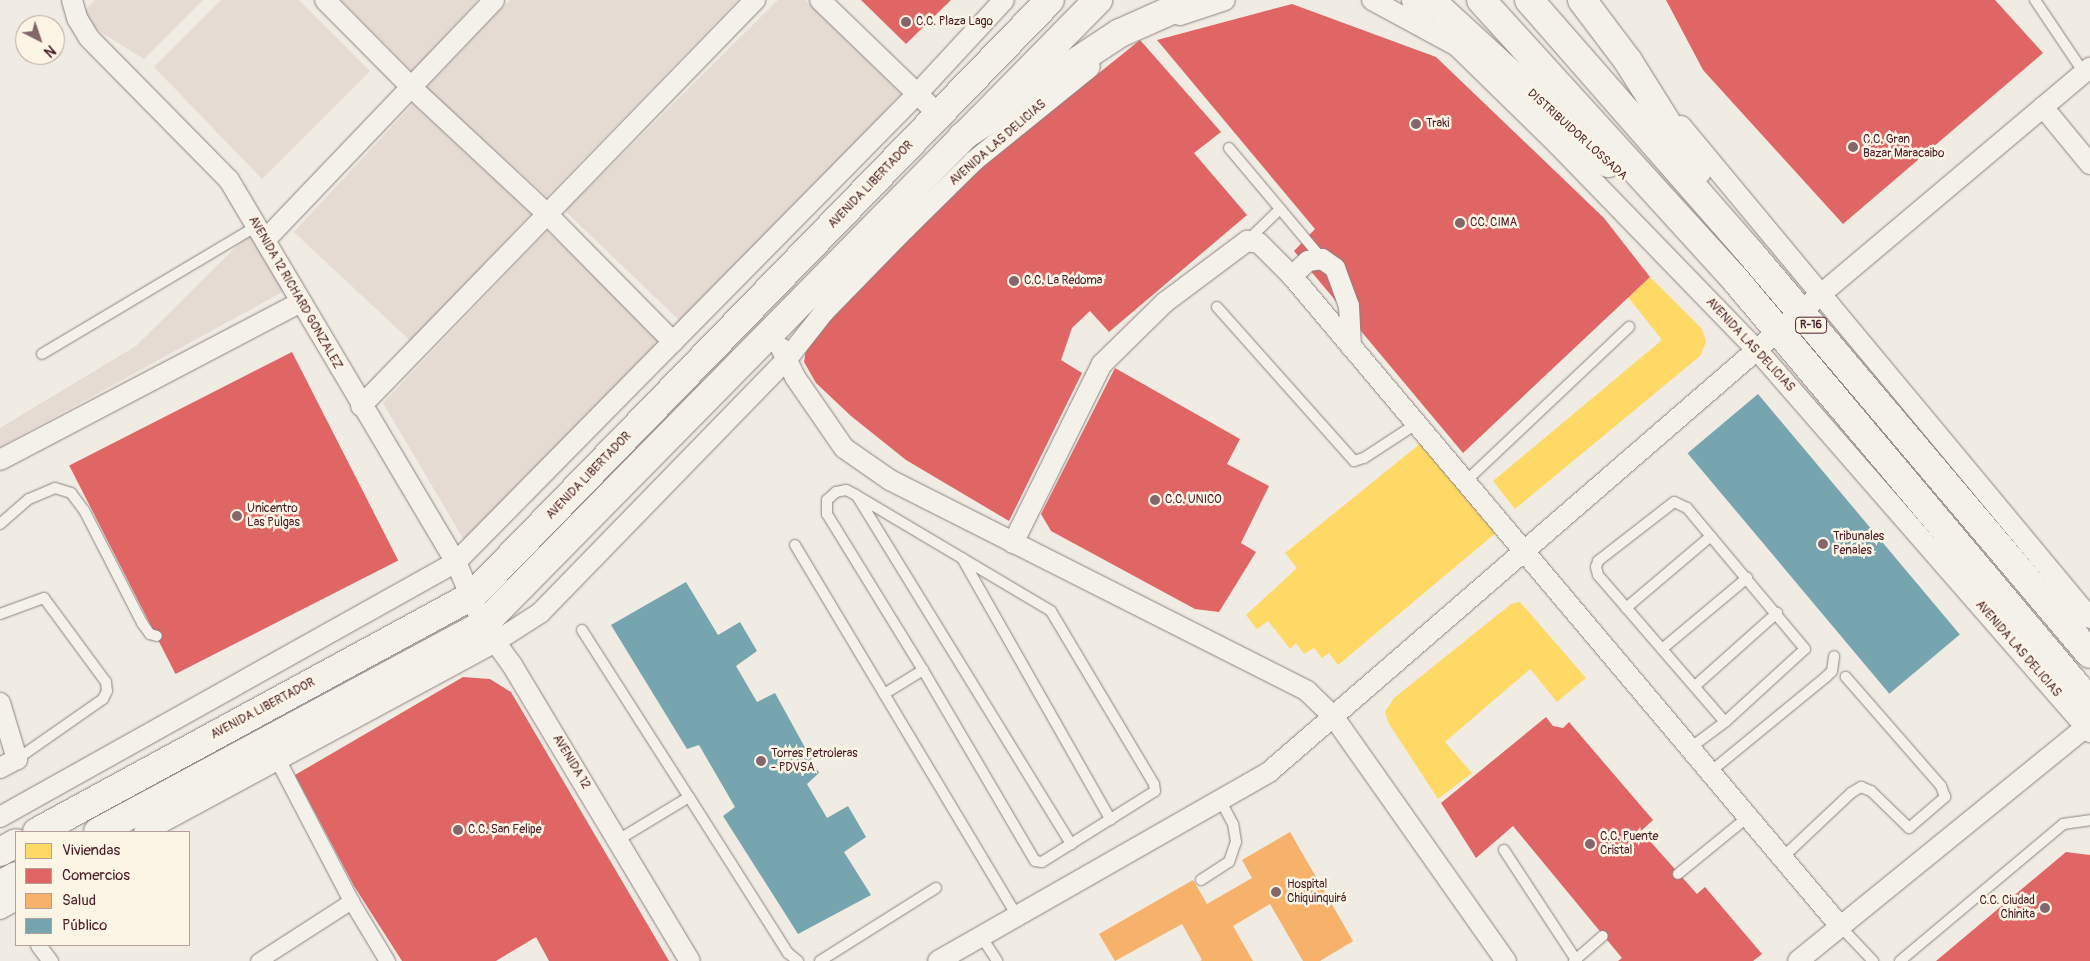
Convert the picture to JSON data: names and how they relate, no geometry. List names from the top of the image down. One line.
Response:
{"streets":{"main road":["DISTRIBUIDOR LOSSADA","AVENIDA LAS DELICIAS","AVENIDA LIBERTADOR","R-16"],"street":["AVENIDA 12 RICHARD GONZALEZ","AVENIDA 12"]},"crossings":[["DISTRIBUIDOR LOSSADA","AVENIDA LAS DELICIAS"],["AVENIDA LAS DELICIAS","AVENIDA 12"],["AVENIDA LIBERTADOR","AVENIDA 12"],["AVENIDA 12 RICHARD GONZALEZ","AVENIDA 12"]],"places":["C.C. Plaza Lago","Traki","C.C. Gran Bazar Maracaibo","CC. CIMA","C.C. La Redoma","C.C. UNICO","Unicentro Las Pulgas","Tribunales Penales","Torres Petroleras - PDVSA","C.C. San Felipe","C.C. Puente Cristal","Hospital Chiquinquirá","C.C. Ciudad Chinita"],"legend":["Viviendas","Comercios","Salud","Público"],"north":"bottom right"}
